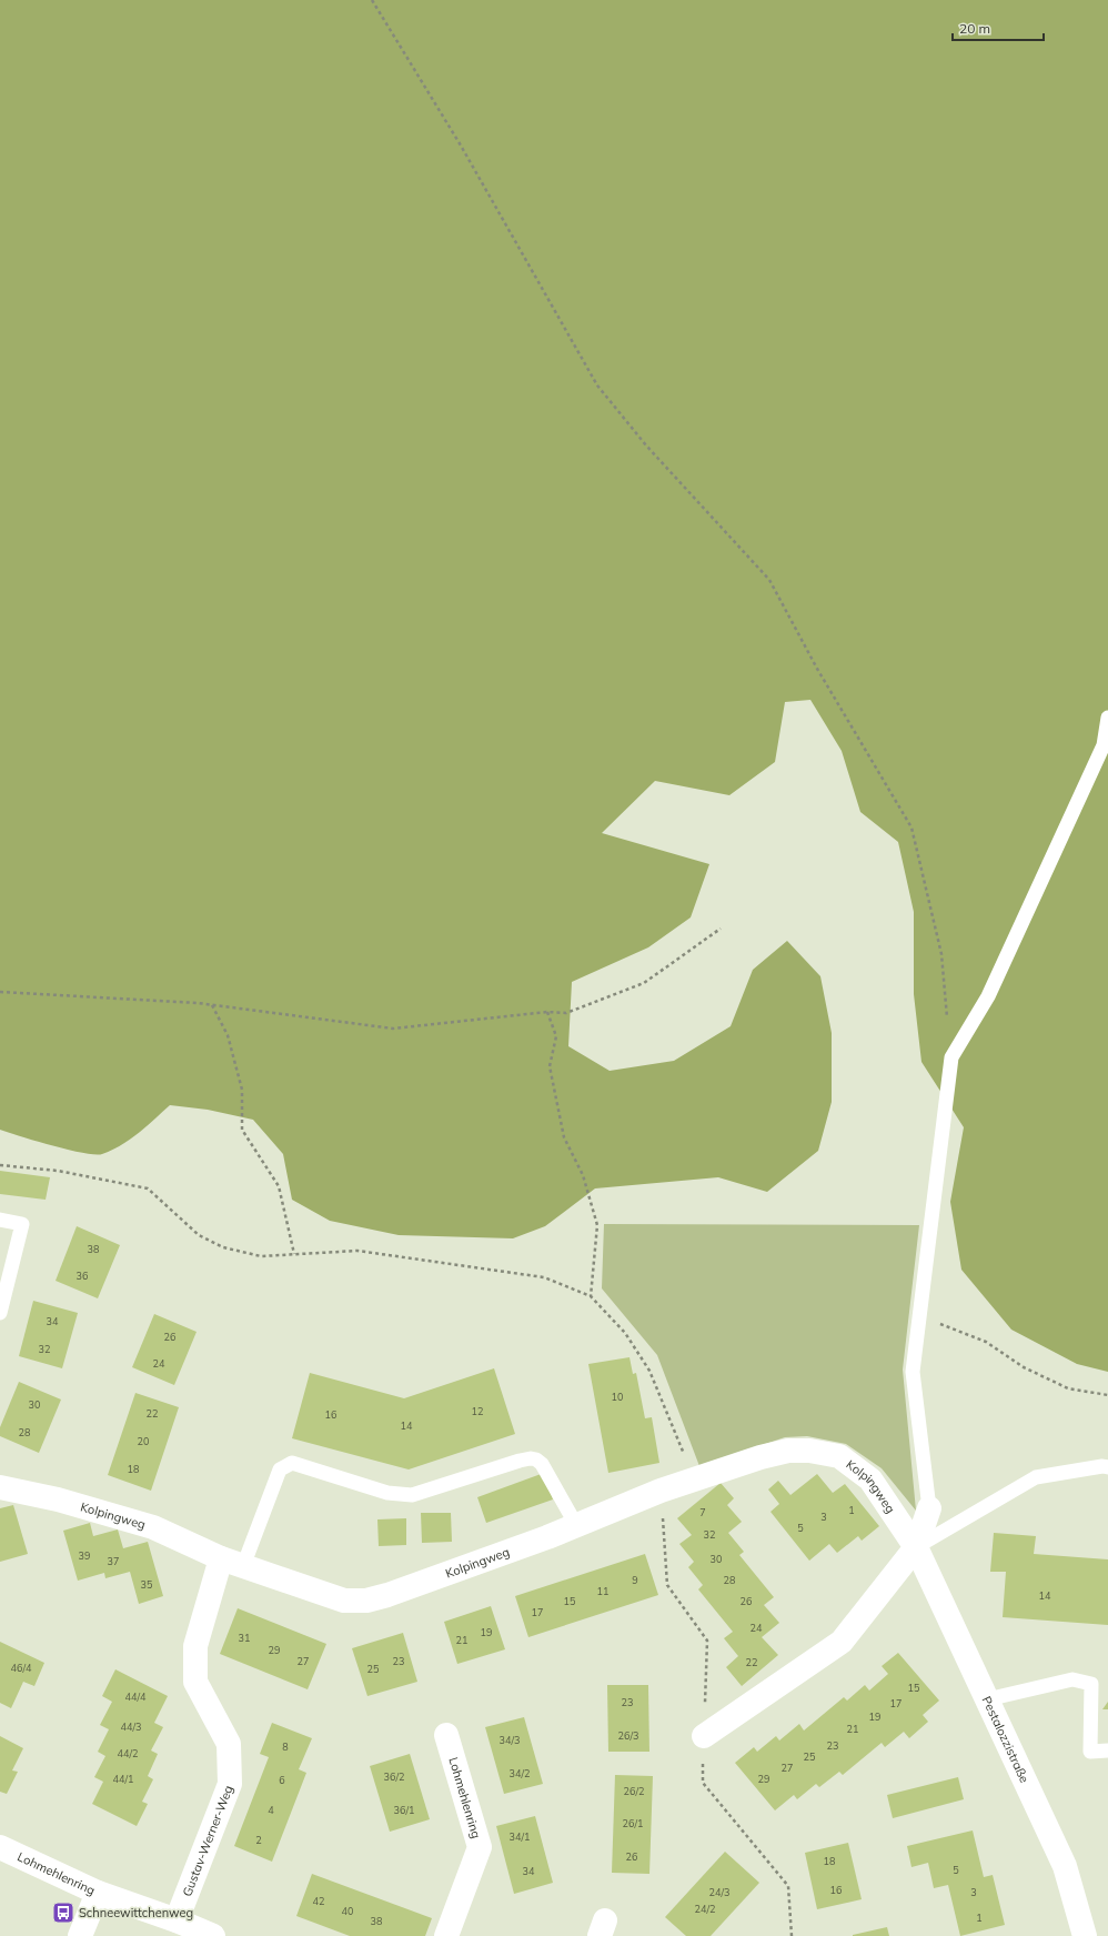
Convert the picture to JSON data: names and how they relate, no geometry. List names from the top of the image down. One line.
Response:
{"streets":{"street":["Kolpingweg","Pestalozzistraße","Lohmehlenring","Gustav-Werner-Weg"]},"crossings":[["Kolpingweg","Pestalozzistraße"],["Kolpingweg","Gustav-Werner-Weg"],["Lohmehlenring","Gustav-Werner-Weg"]],"places":{"bus stop":["Schneewittchenweg"]},"house_numbers":["38","36","34","26","32","24","10","30","12","22","16","14","28","20","18","1","7","3","5","32","39","30","37","9","28","35","11","14","15","26","17","24","19","31","21","29","27","23","22","46/4","25","15","44/4","23","17","19","44/3","21","26/3","34/3","23","8","44/2","25","27","34/2","36/2","44/1","29","6","26/2","4","36/1","26/1","34/1","2","26","18","5","34","16","24/3","3","42","24/2","40","1","38"],"scale_bar":"20 m"}
